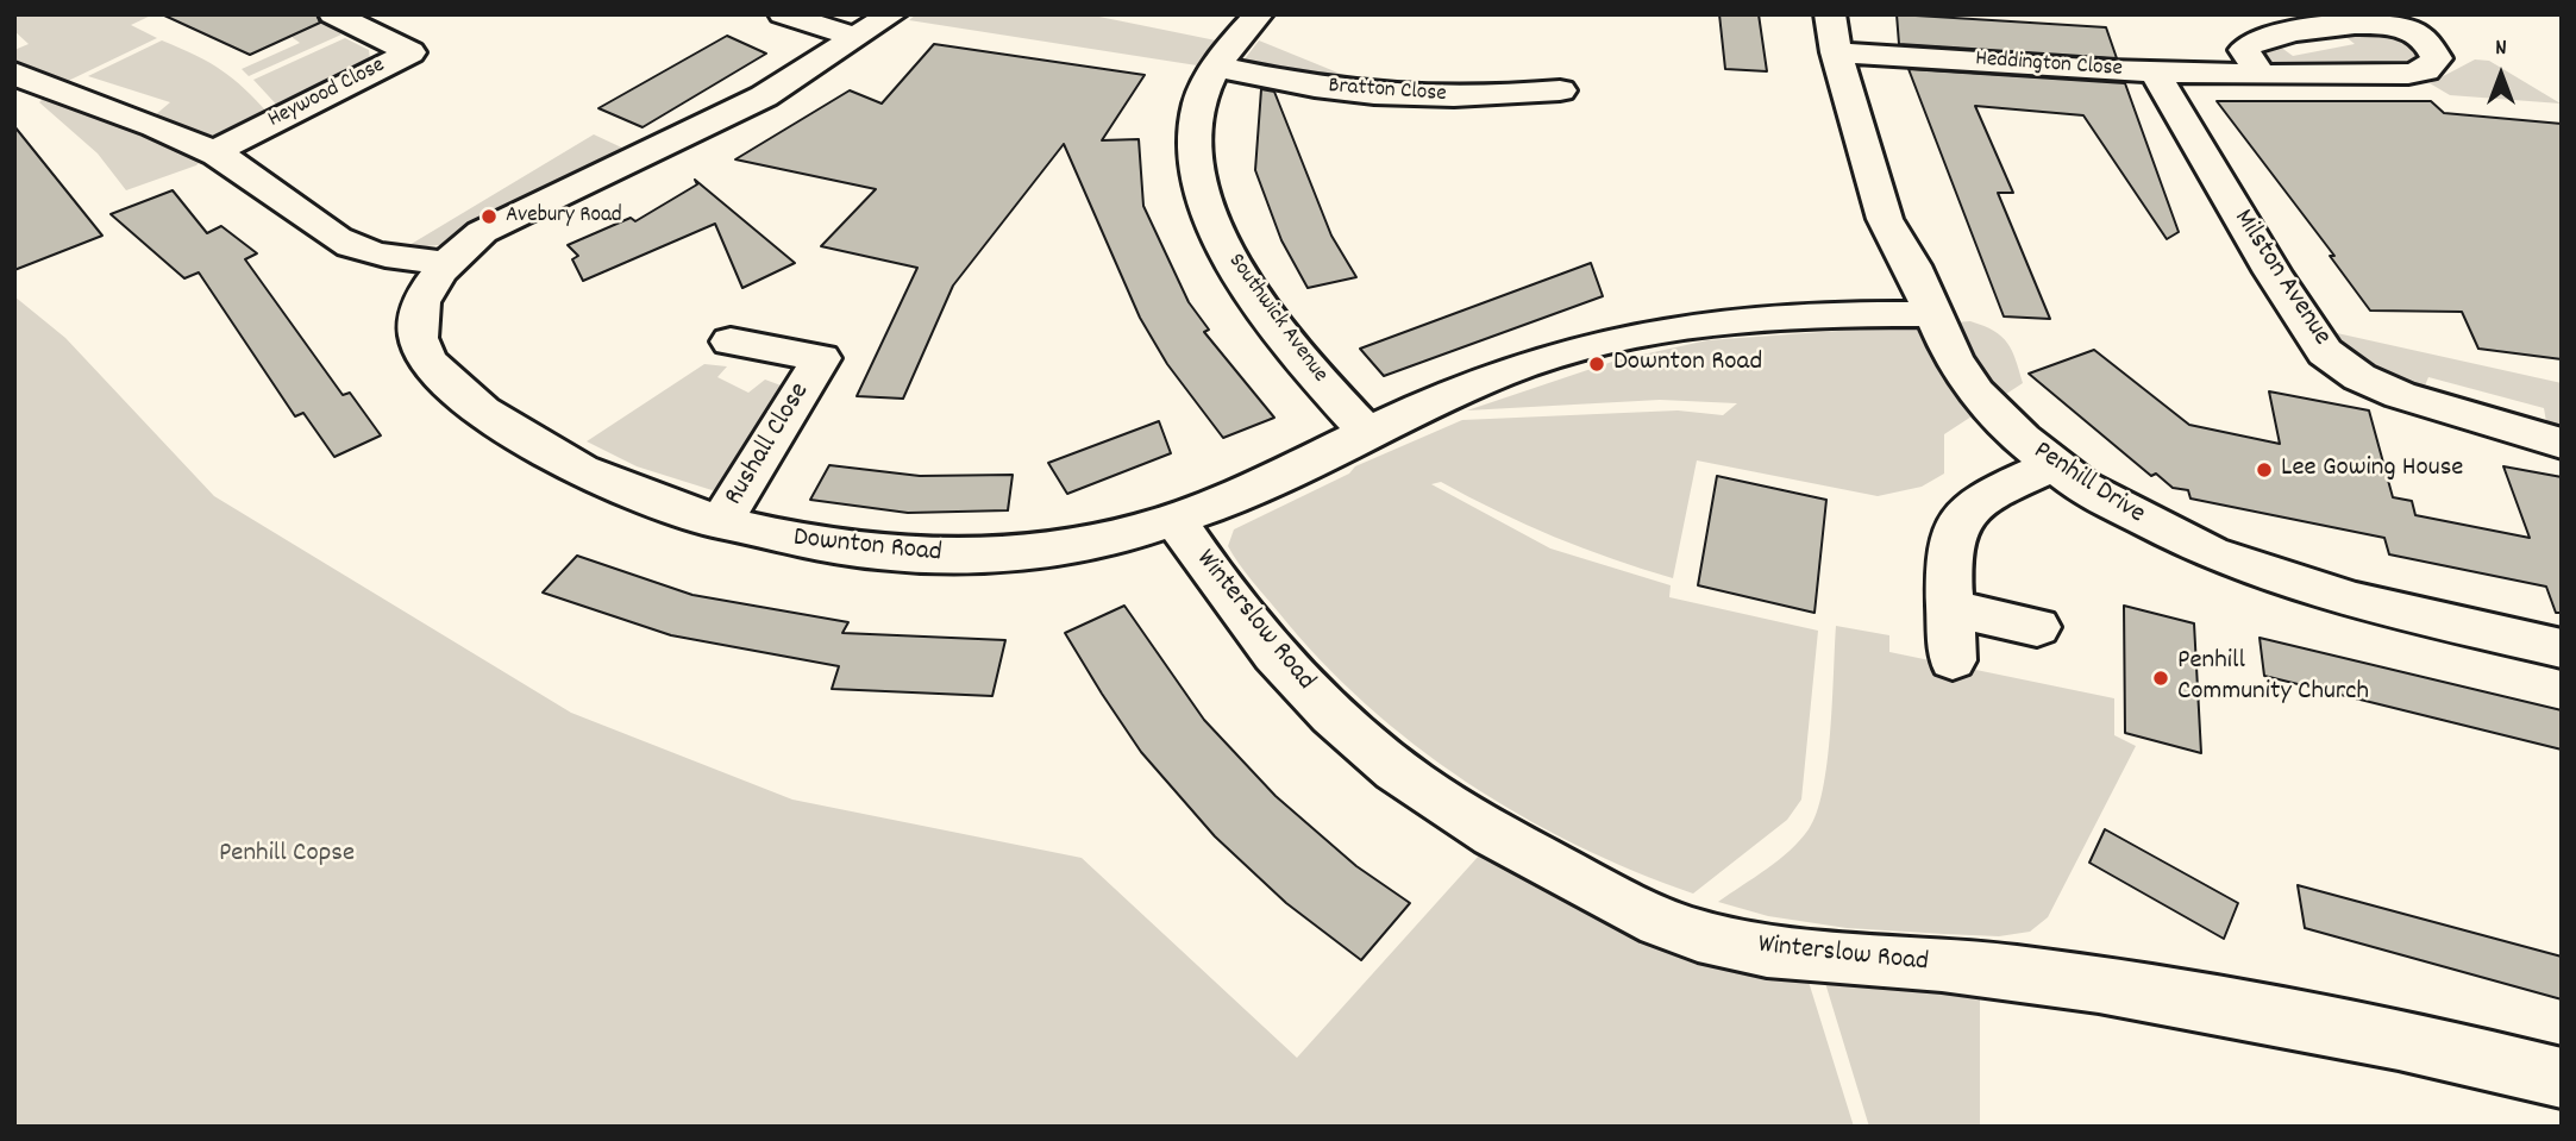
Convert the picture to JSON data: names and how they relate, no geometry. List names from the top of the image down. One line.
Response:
{"streets":{"street":["Heddington Close","Bratton Close","Heywood Close","Milston Avenue","Southwick Avenue","Rushall Close","Penhill Drive","Downton Road","Winterslow Road"]},"crossings":[["Heddington Close","Milston Avenue"],["Heddington Close","Penhill Drive"],["Bratton Close","Southwick Avenue"],["Southwick Avenue","Downton Road"],["Rushall Close","Downton Road"],["Penhill Drive","Downton Road"],["Downton Road","Winterslow Road"]],"parks":["Penhill Copse"],"places":["Avebury Road","Downton Road","Lee Gowing House","Penhill Community Church"],"north":"top"}
